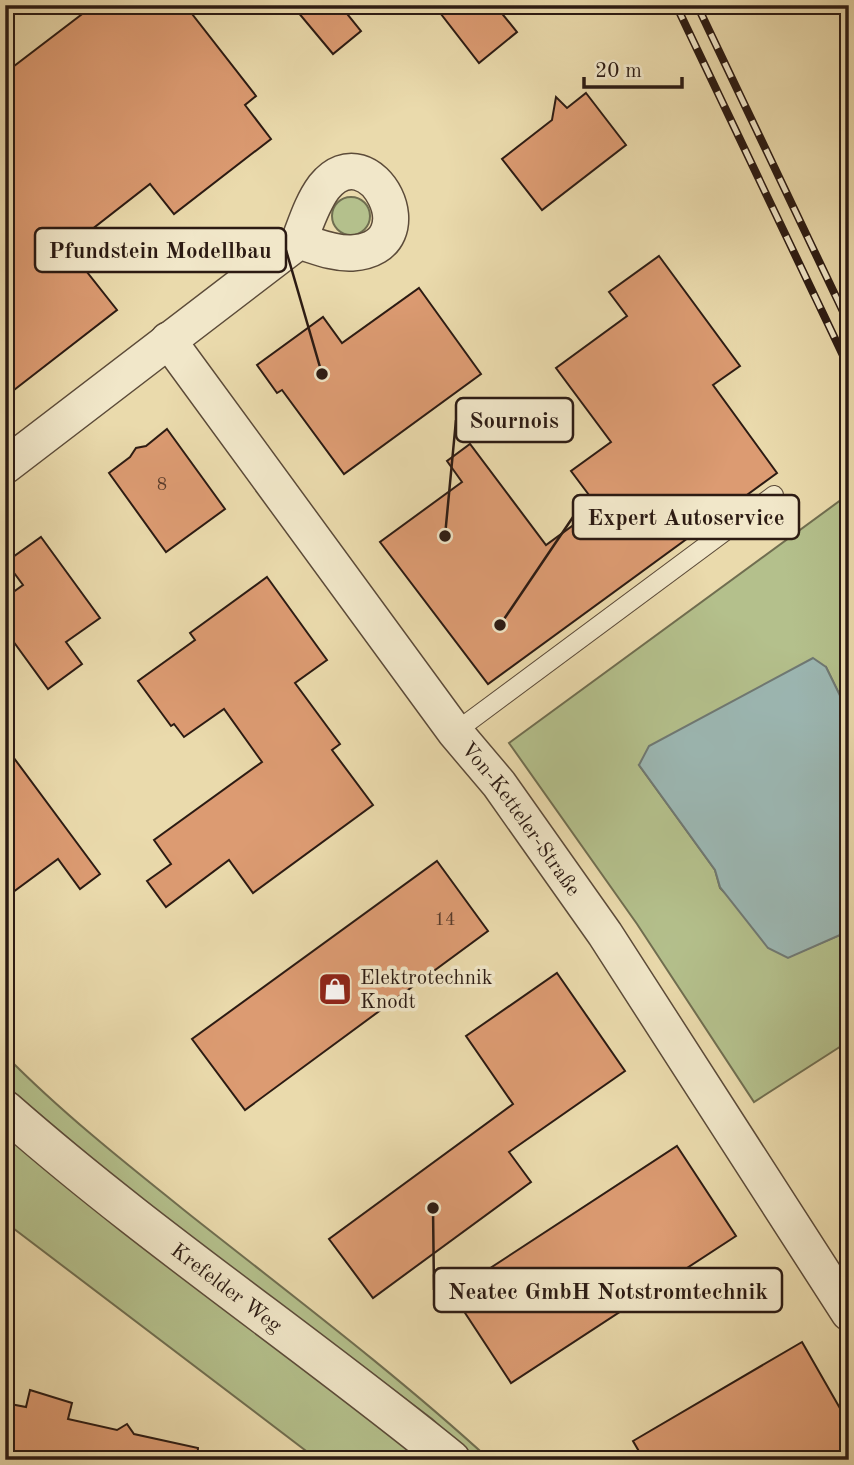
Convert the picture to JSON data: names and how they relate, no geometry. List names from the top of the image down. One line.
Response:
{"streets":{"street":["Von-Ketteler-Straße","Krefelder Weg"]},"places":{"other":["Pfundstein Modellbau","Sournois","Expert Autoservice","Neatec GmbH Notstromtechnik"],"shop":["Elektrotechnik Knodt"]},"house_numbers":["8","14"],"scale_bar":"20 m"}
